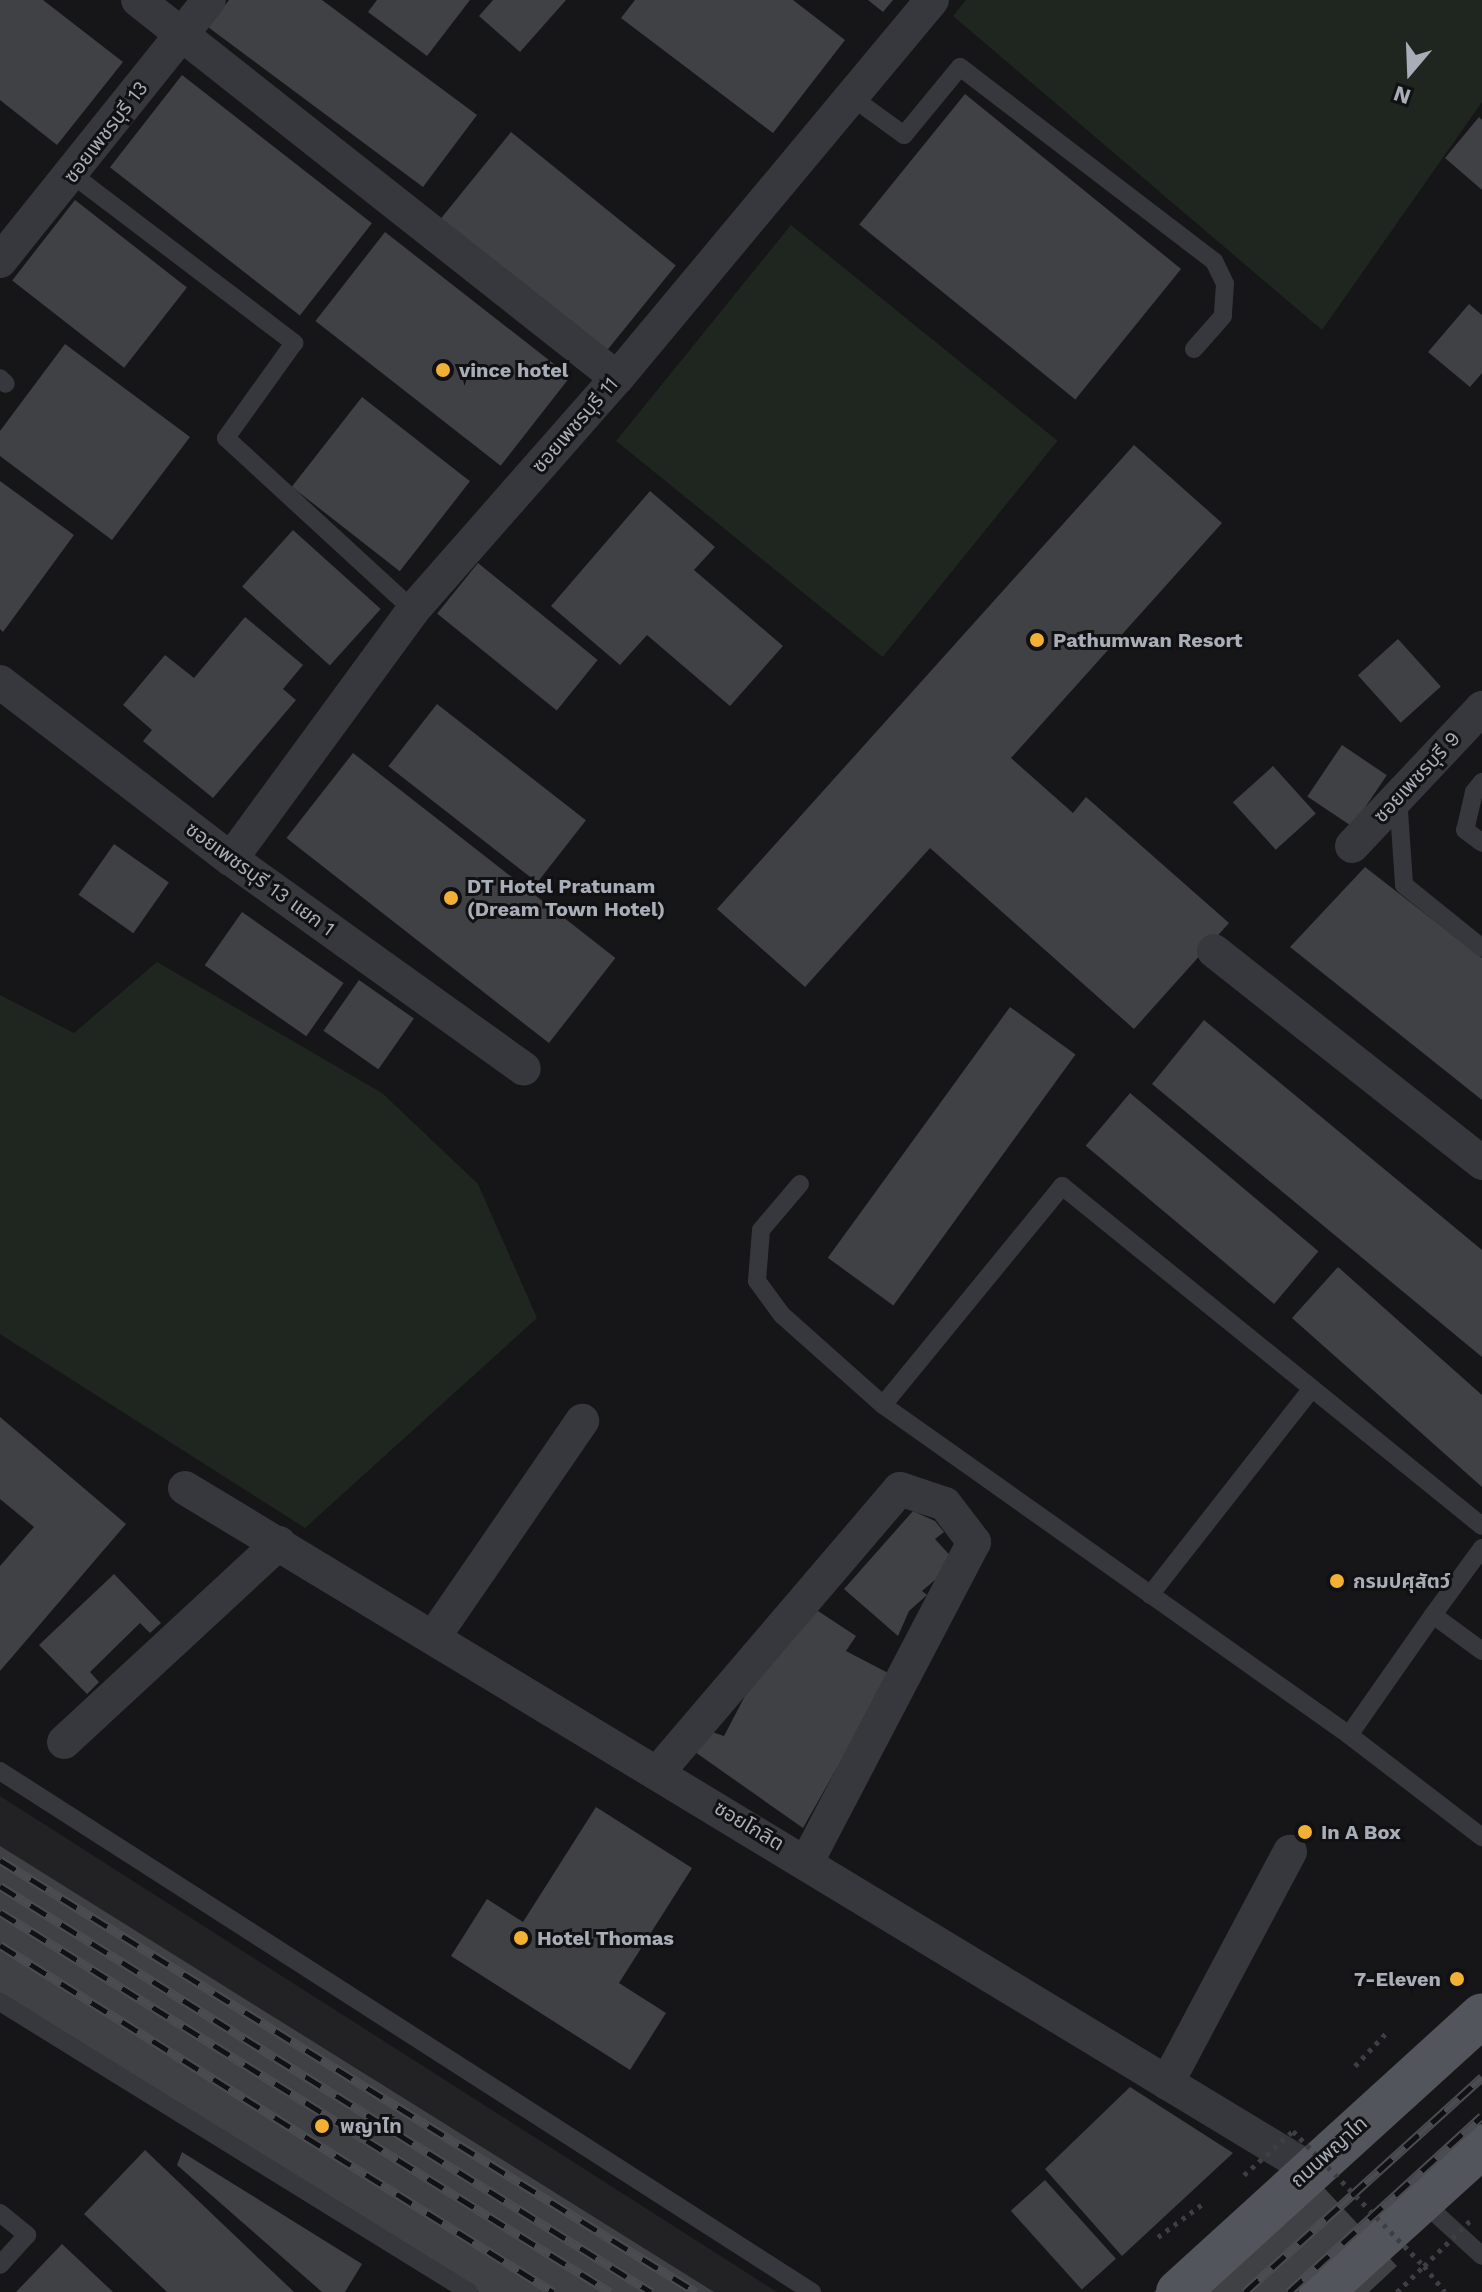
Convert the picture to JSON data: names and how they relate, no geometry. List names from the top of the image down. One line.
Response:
{"streets":{"main road":["ถนนพญาไท"],"street":["ซอยเพชรบุรี 13","ซอยเพชรบุรี 11","ซอยเพชรบุรี 9","ซอยเพชรบุรี 13 แยก 1","ซอยโกลิต"]},"crossings":[["ซอยเพชรบุรี 11","ซอยเพชรบุรี 13 แยก 1"],["ซอยโกลิต","ถนนพญาไท"]],"places":["vince hotel","Pathumwan Resort","DT Hotel Pratunam (Dream Town Hotel)","กรมปศุสัตว์","In A Box","Hotel Thomas","7-Eleven","พญาไท"],"north":"bottom"}
